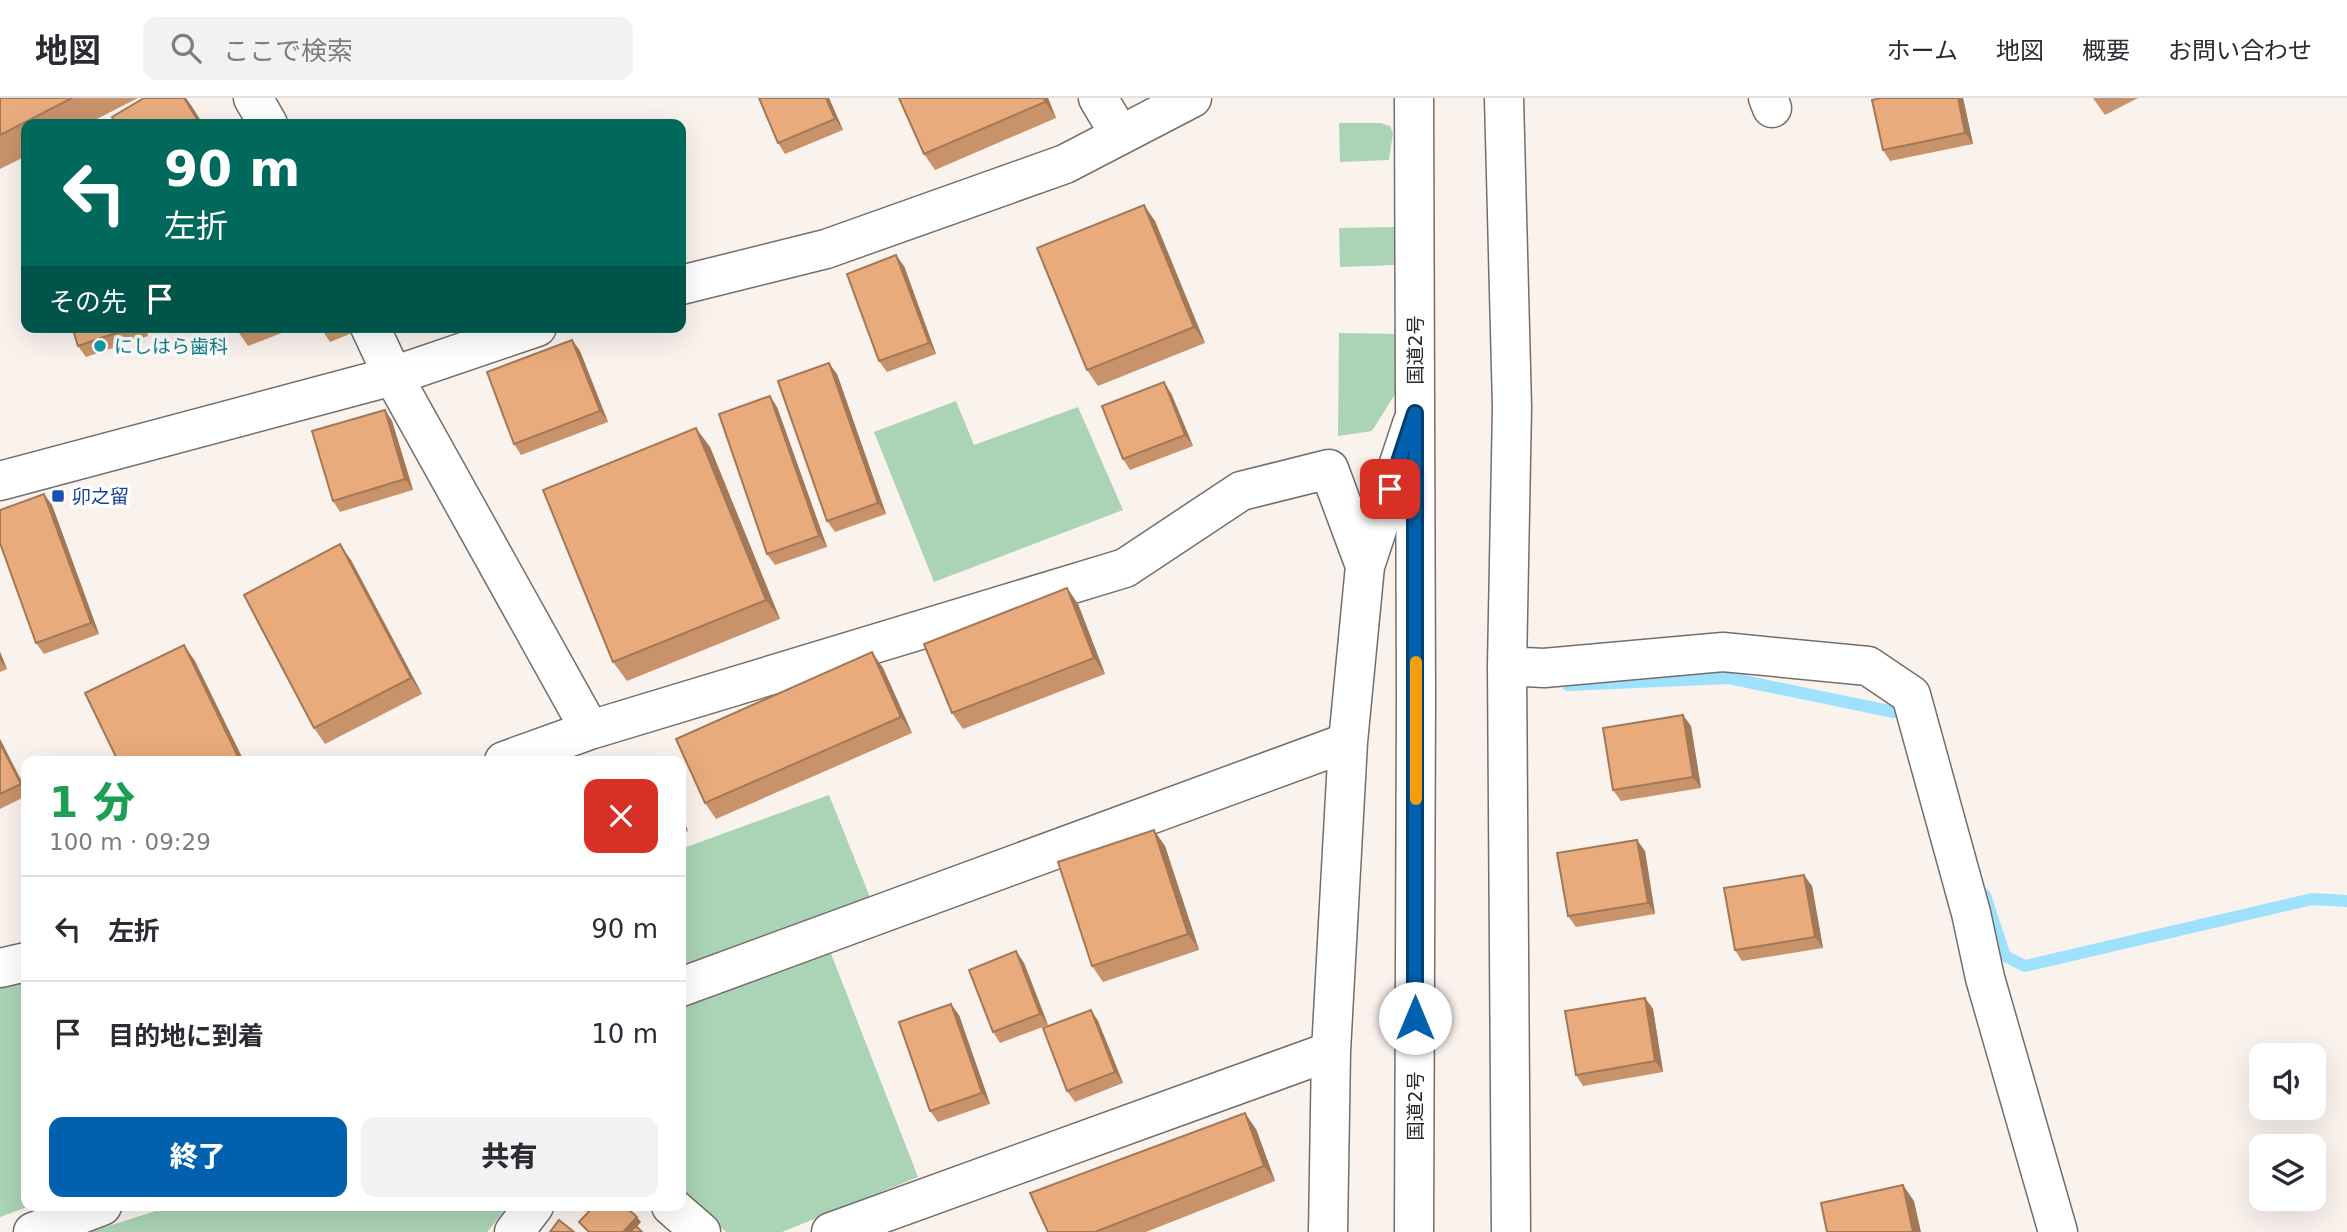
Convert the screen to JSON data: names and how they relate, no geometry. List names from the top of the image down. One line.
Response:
{"streets":{"main road":["国道2号"]},"places":{"other":["にしはら歯科"],"transit":["卯之留"]},"page":{"header":"地図","search":"ここで検索","nav":["ホーム","地図","概要","お問い合わせ"],"turn":["90 m","左折"],"then":"その先","heading":["1 分","100 m · 09:29"],"list":[{"name":"左折","value":"90 m"},{"name":"目的地に到着","value":"10 m"}],"buttons":["終了","共有"]}}
